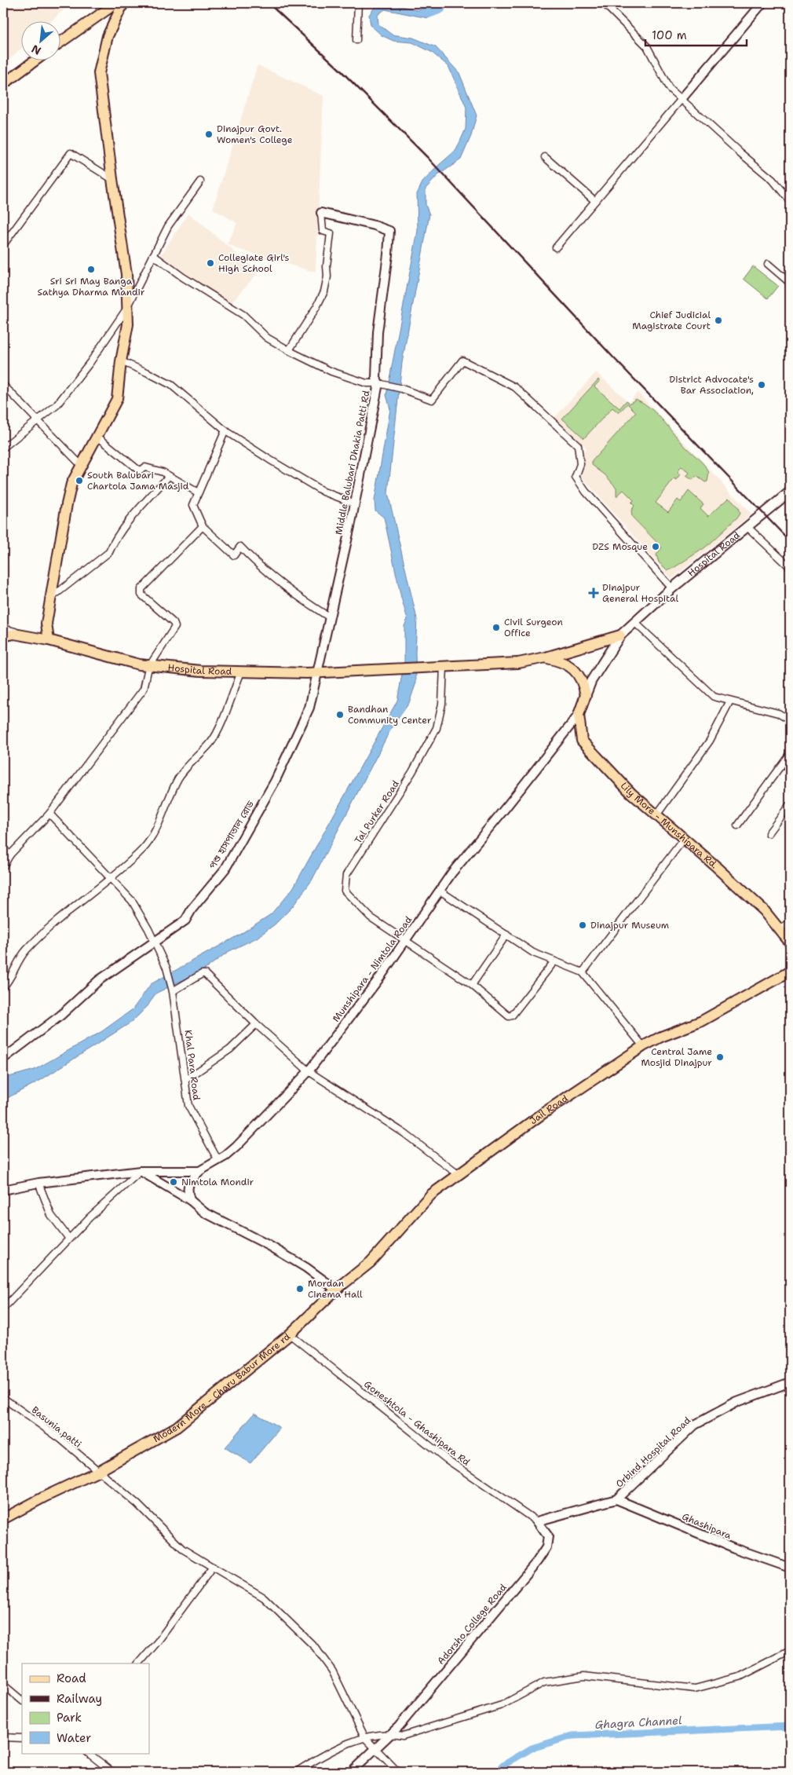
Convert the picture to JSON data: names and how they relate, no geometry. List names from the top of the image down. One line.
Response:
{"streets":{"main road":["Hospital Road","Lily More - Munshipara Rd.","Jail Road","Modern More - Charu Babur More rd"],"street":["Middle Balubari Dhakia Patti Rd","Tal Purker Road","পশু হাসপাতাল রোড","Munshipara - Nimtola Road","Khal Para Road","Goneshtola - Ghashipara Rd","Basunia patti","Orbind Hospital Road","Ghashipara","Adorsho College Road"]},"crossings":[["Middle Balubari Dhakia Patti Rd","Hospital Road"],["Middle Balubari Dhakia Patti Rd","পশু হাসপাতাল রোড"],["Hospital Road","Tal Purker Road"],["Hospital Road","Lily More - Munshipara Rd."],["Hospital Road","পশু হাসপাতাল রোড"],["Tal Purker Road","Munshipara - Nimtola Road"],["Lily More - Munshipara Rd.","Munshipara - Nimtola Road"],["পশু হাসপাতাল রোড","Khal Para Road"],["Munshipara - Nimtola Road","Khal Para Road"],["Jail Road","Modern More - Charu Babur More rd"],["Modern More - Charu Babur More rd","Goneshtola - Ghashipara Rd"],["Modern More - Charu Babur More rd","Basunia patti"],["Goneshtola - Ghashipara Rd","Adorsho College Road"],["Basunia patti","Adorsho College Road"],["Orbind Hospital Road","Ghashipara"]],"water":["Ghagra Channel"],"places":{"other":["Dinajpur Govt. Women's College","Collegiate Girl's High School","Sri Sri May Banga Sathya Dharma Mandir","Chief Judicial Magistrate Court","District Advocate's Bar Association,","South Balubari Chartola Jama Masjid","DZS Mosque","Civil Surgeon Office","Bandhan Community Center","Dinajpur Museum","Central Jame Mosjid Dinajpur","Nimtola Mondir","Mordan Cinema Hall"],"health":["Dinajpur General Hospital"]},"legend":["Road","Railway","Park","Water"],"scale_bar":"100 m","north":"bottom left"}
